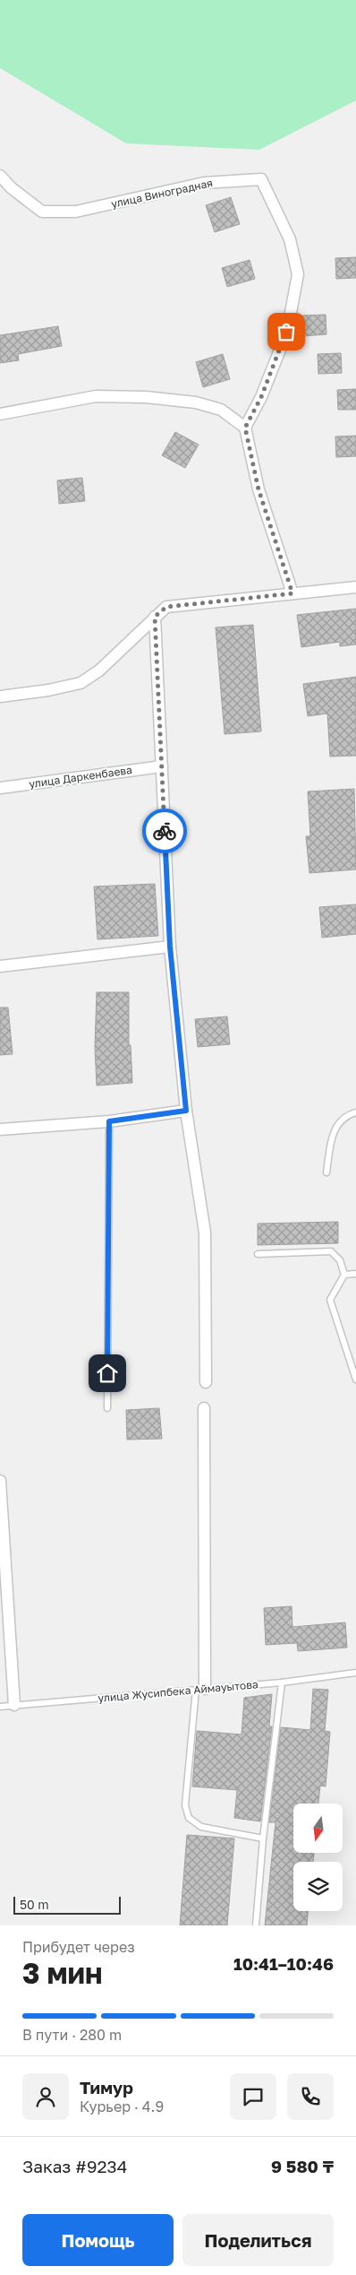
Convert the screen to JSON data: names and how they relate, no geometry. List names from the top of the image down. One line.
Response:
{"streets":{"street":["улица Виноградная","улица Даркенбаева"],"lane":["улица Жусипбека Аймауытова"]},"scale_bar":"50 m","north":"bottom","page":{"scale":"50 m","heading":["3 мин","Прибудет через","10:41–10:46"],"panel":["Тимур","Курьер · 4.9","Заказ #9234","9 580 ₸"],"bar":"В пути · 280 m","buttons":["Помощь","Поделиться"]}}
